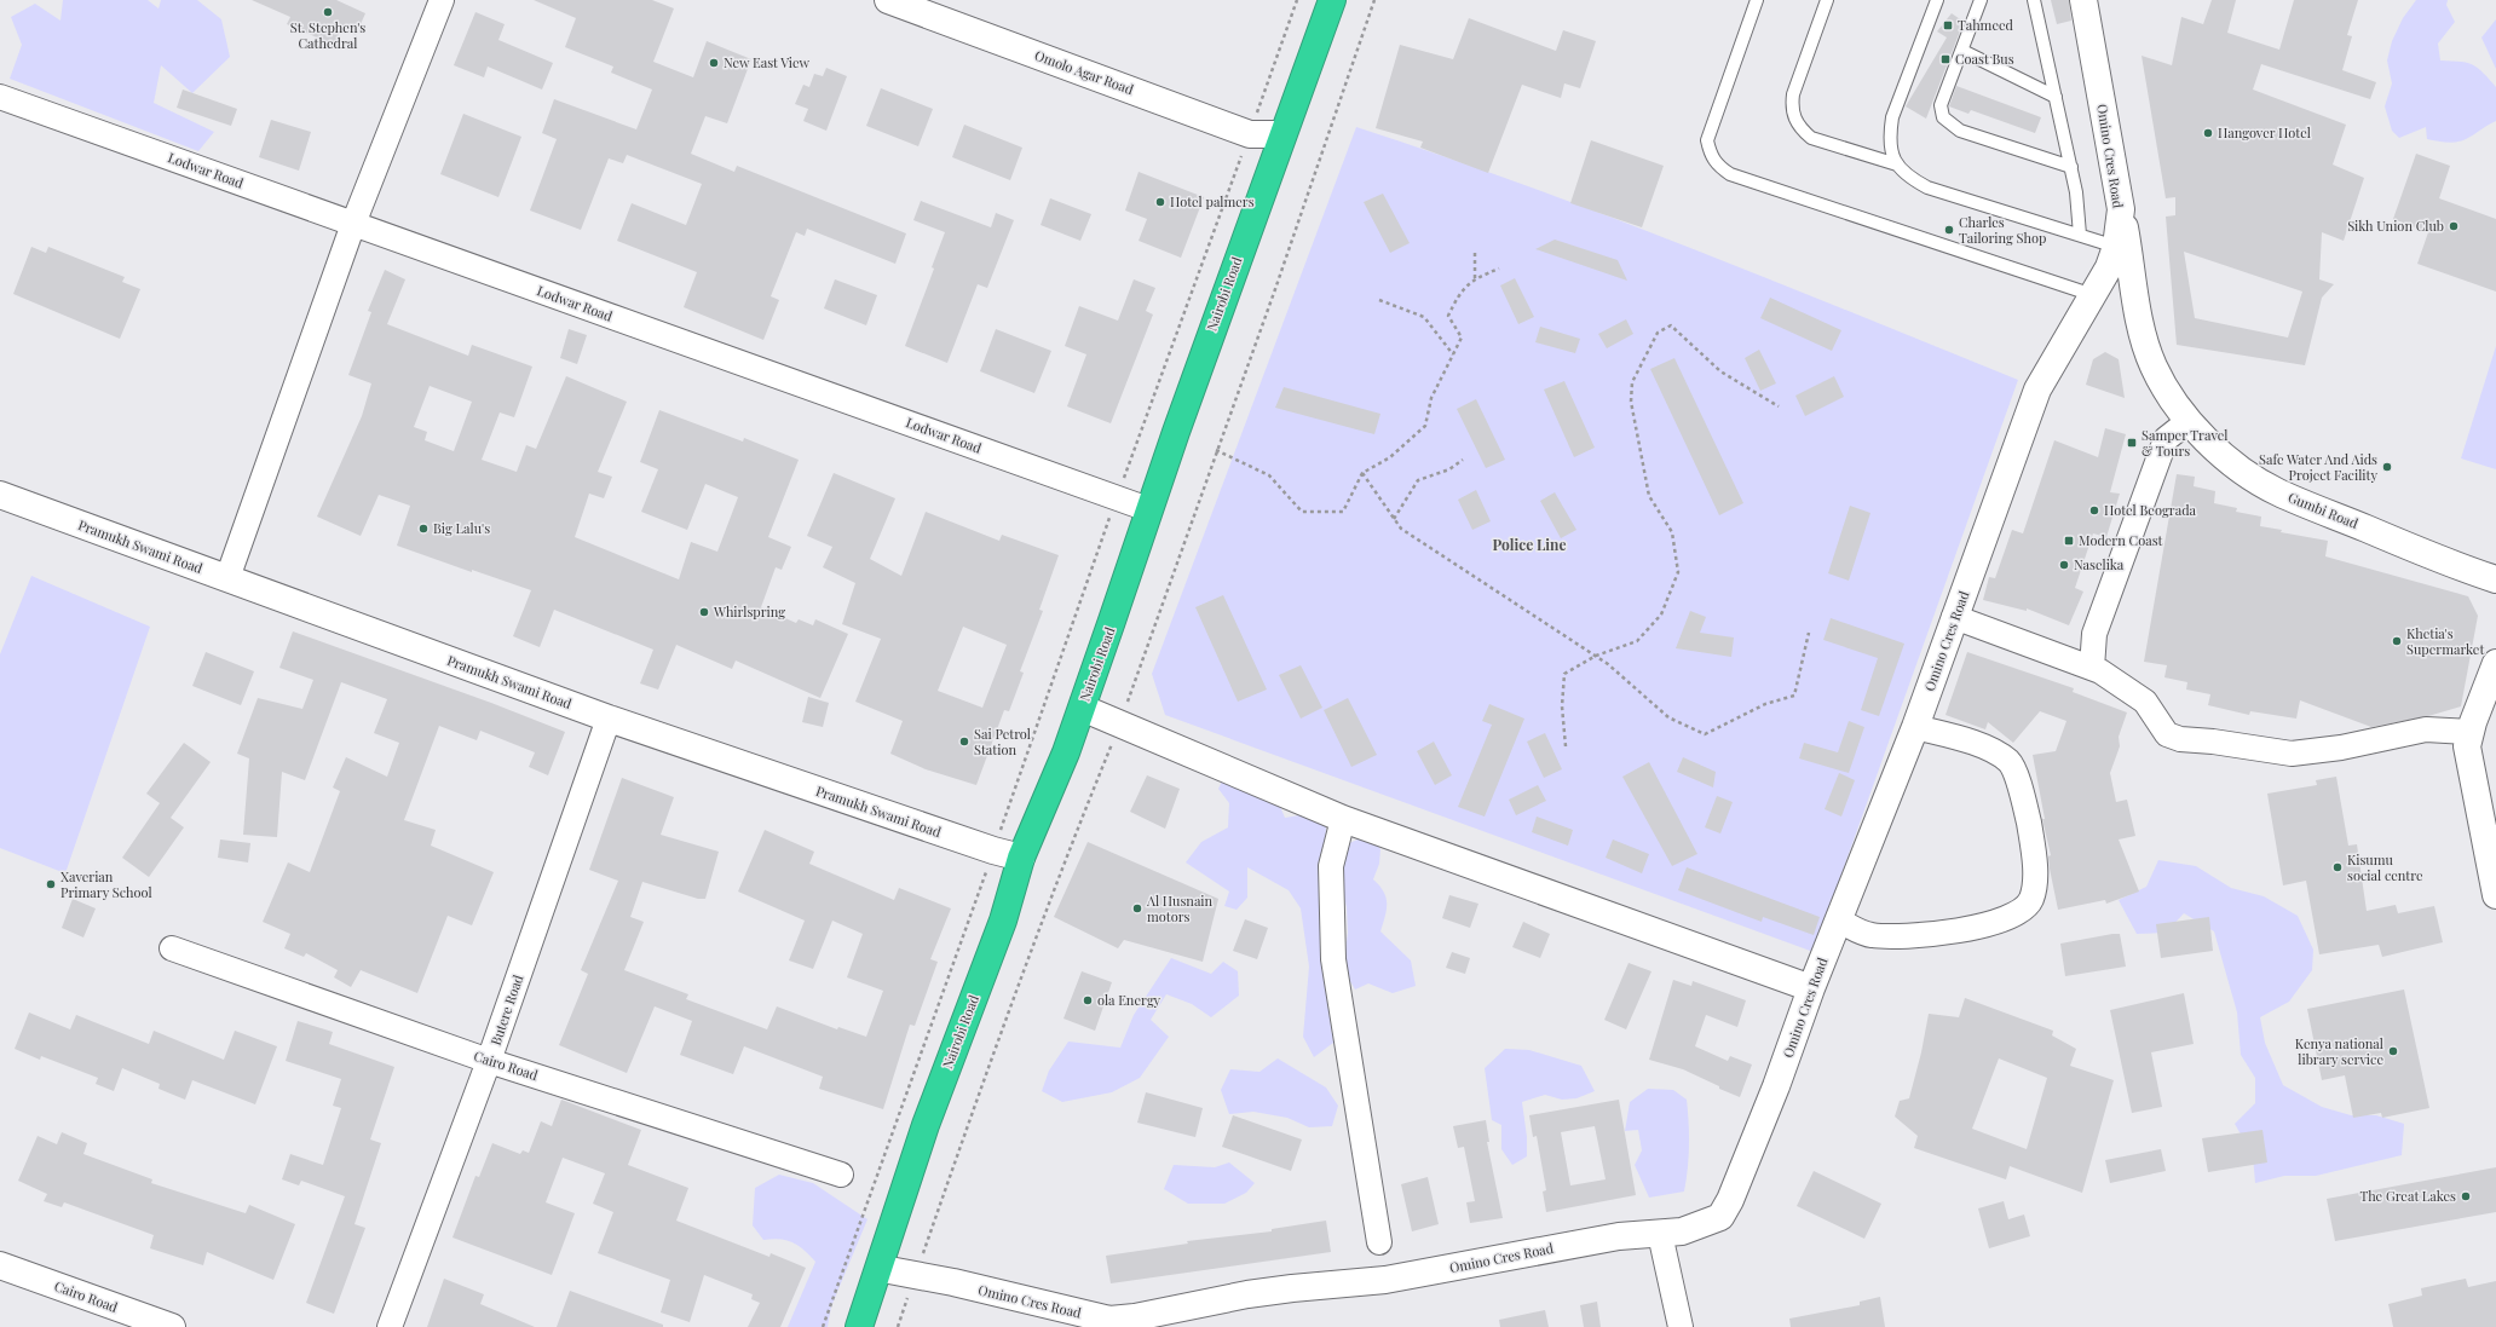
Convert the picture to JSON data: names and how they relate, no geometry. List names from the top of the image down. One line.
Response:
{"streets":{"highway":["Nairobi Road"],"street":["Omolo Agar Road","Omino Cres Road","Lodwar Road","Gumbi Road","Pramukh Swami Road","Butere Road","Cairo Road"]},"crossings":[["Omolo Agar Road","Nairobi Road"],["Omino Cres Road","Nairobi Road"],["Omino Cres Road","Gumbi Road"],["Lodwar Road","Nairobi Road"],["Nairobi Road","Pramukh Swami Road"],["Pramukh Swami Road","Butere Road"],["Butere Road","Cairo Road"]],"districts":["Police Line"],"places":{"other":["St. Stephen's Cathedral","New East View","Hangover Hotel","Hotel palmers","Sikh Union Club","Charles Tailoring Shop","Safe Water And Aids Project Facility","Hotel Beograda","Big Lalu's","Naselika","Whirlspring","Khetia's Supermarket","Sai Petrol Station","Kisumu social centre","Xaverian Primary School","Al Husnain motors","ola Energy","Kenya national library service","The Great Lakes"],"transit":["Tahmeed","Coast Bus","Samper Travel & Tours","Modern Coast"]}}
